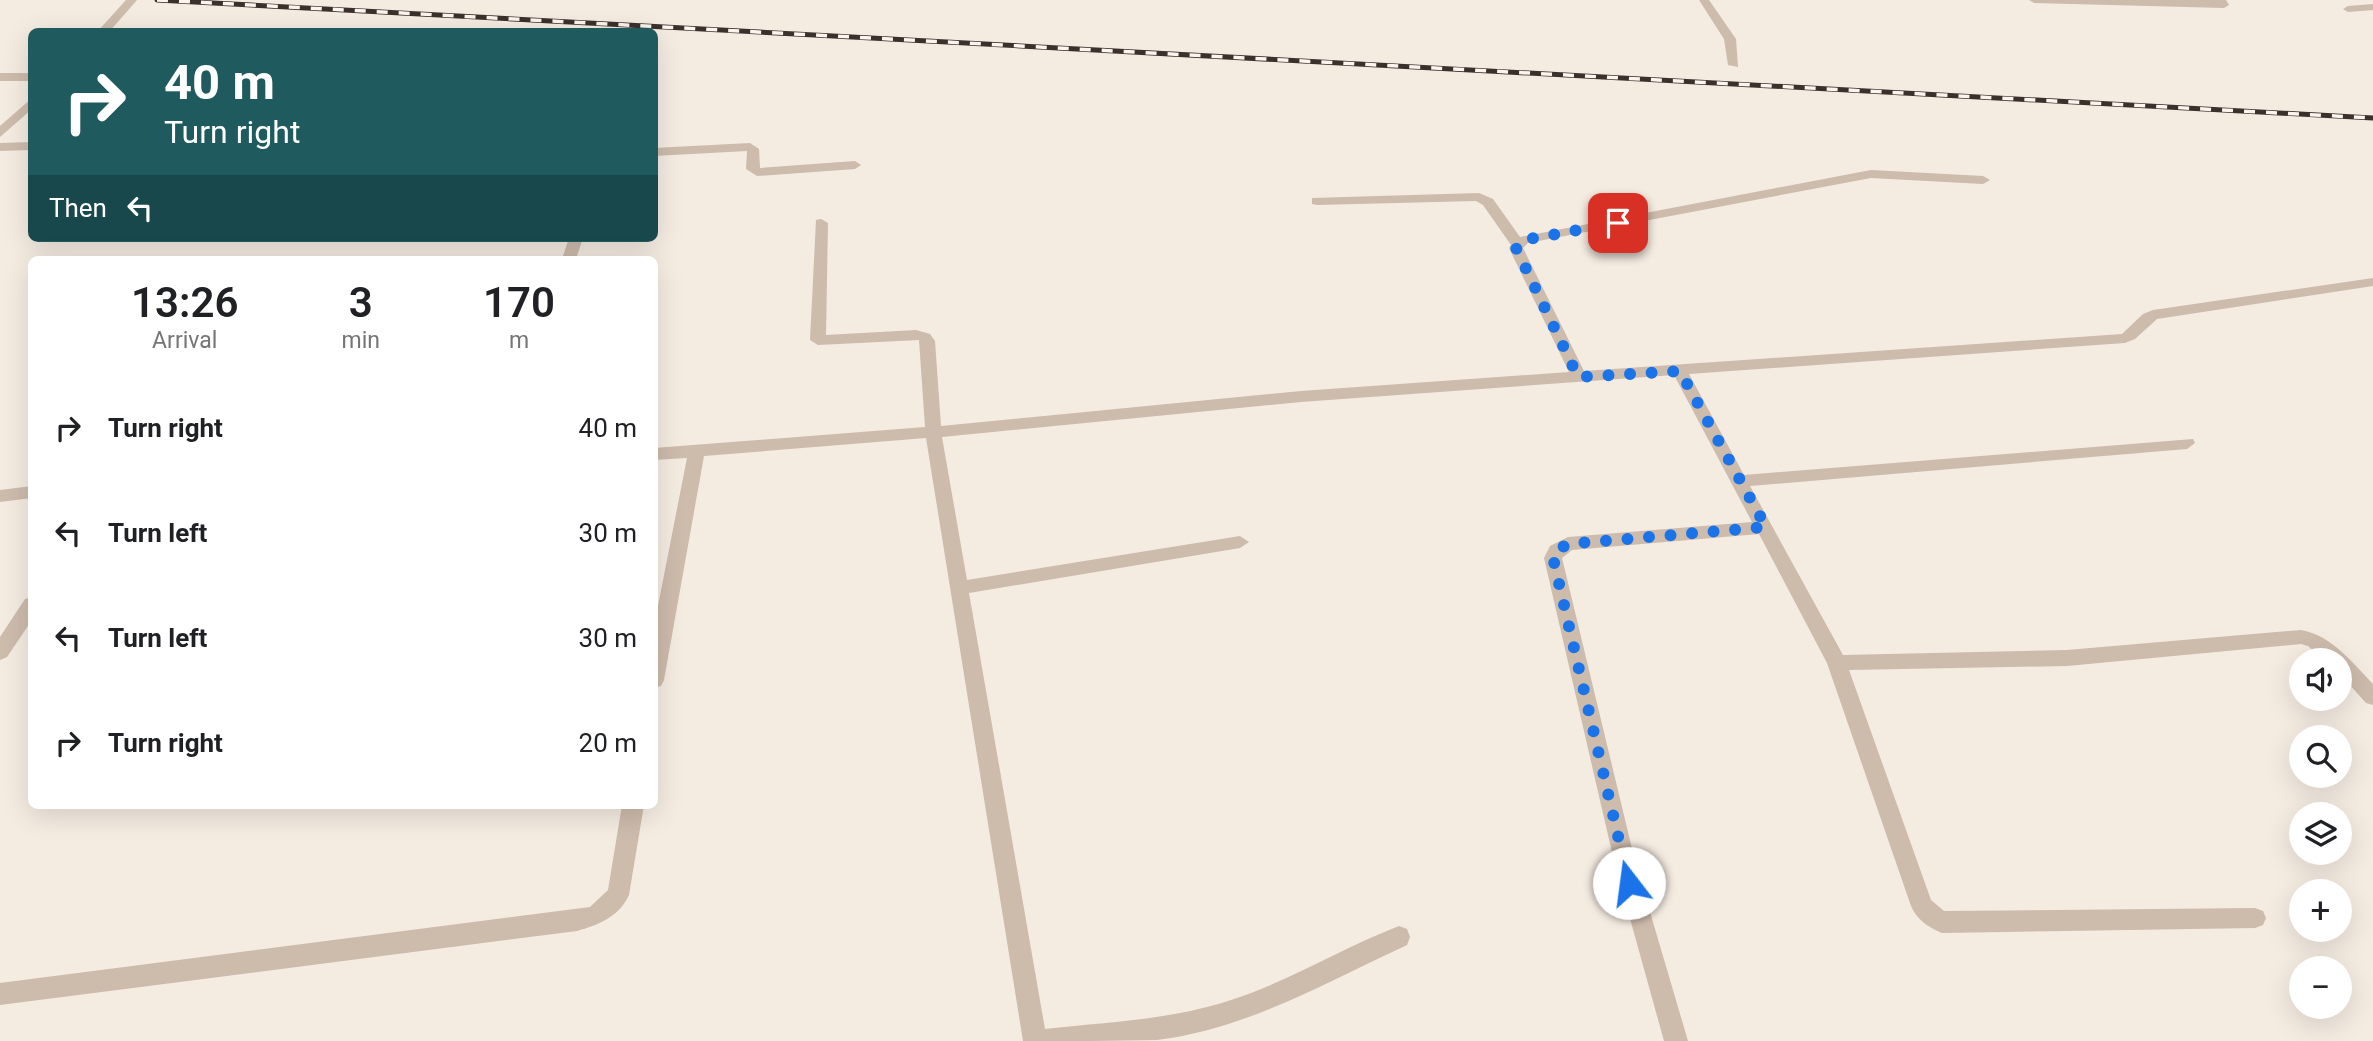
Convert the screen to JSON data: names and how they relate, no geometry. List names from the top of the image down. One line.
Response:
{"page":{"turn":["40 m","Turn right"],"then":"Then","eta":["13:26","Arrival","3","min","170","m"],"list":[{"name":"Turn right","value":"40 m"},{"name":"Turn left","value":"30 m"},{"name":"Turn left","value":"30 m"},{"name":"Turn right","value":"20 m"}],"map_buttons":["+","−"]}}
